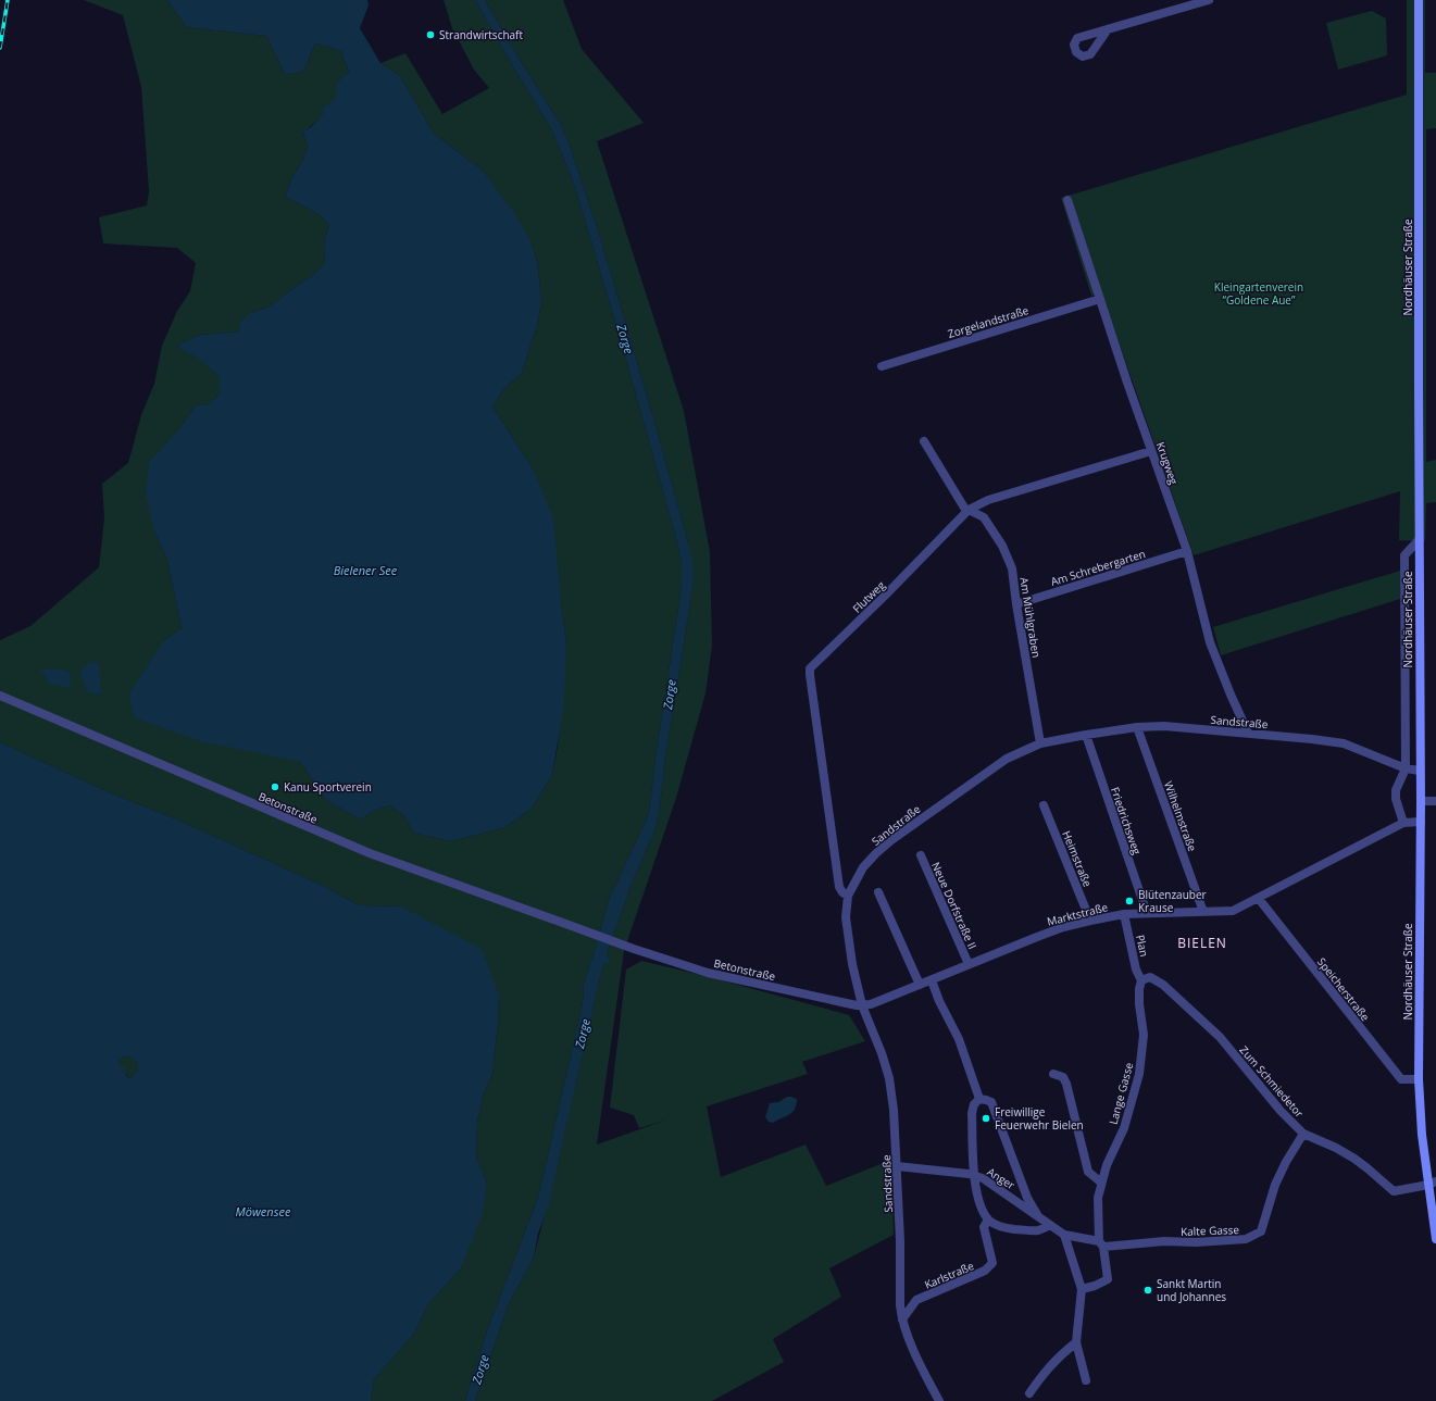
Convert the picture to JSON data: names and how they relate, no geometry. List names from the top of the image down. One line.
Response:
{"streets":{"main road":["Nordhäuser Straße"],"street":["Zorgelandstraße","Krugweg","Am Schrebergarten","Flutweg","Am Mühlgraben","Sandstraße","Betonstraße","Wilhelmstraße","Friedrichsweg","Heimstraße","Neue Dorfstraße II","Marktstraße","Plan","Speicherstraße","Zum Schmiedetor","Lange Gasse","Anger","Kalte Gasse","Karlstraße"]},"crossings":[["Nordhäuser Straße","Sandstraße"],["Nordhäuser Straße","Marktstraße"],["Nordhäuser Straße","Speicherstraße"],["Nordhäuser Straße","Zum Schmiedetor"],["Zorgelandstraße","Krugweg"],["Krugweg","Am Schrebergarten"],["Krugweg","Flutweg"],["Krugweg","Sandstraße"],["Am Schrebergarten","Am Mühlgraben"],["Flutweg","Am Mühlgraben"],["Flutweg","Sandstraße"],["Am Mühlgraben","Sandstraße"],["Sandstraße","Betonstraße"],["Sandstraße","Wilhelmstraße"],["Sandstraße","Friedrichsweg"],["Sandstraße","Marktstraße"],["Sandstraße","Karlstraße"],["Betonstraße","Marktstraße"],["Wilhelmstraße","Marktstraße"],["Friedrichsweg","Marktstraße"],["Heimstraße","Marktstraße"],["Neue Dorfstraße II","Marktstraße"],["Marktstraße","Plan"],["Marktstraße","Speicherstraße"],["Plan","Zum Schmiedetor"],["Plan","Lange Gasse"],["Zum Schmiedetor","Lange Gasse"],["Zum Schmiedetor","Kalte Gasse"],["Lange Gasse","Kalte Gasse"],["Anger","Kalte Gasse"]],"districts":["BIELEN"],"water":["Zorge","Bielener See","Möwensee"],"parks":["Kleingartenverein “Goldene Aue”"],"places":["Strandwirtschaft","Kanu Sportverein","Blütenzauber Krause","Freiwillige Feuerwehr Bielen","Sankt Martin und Johannes"]}
